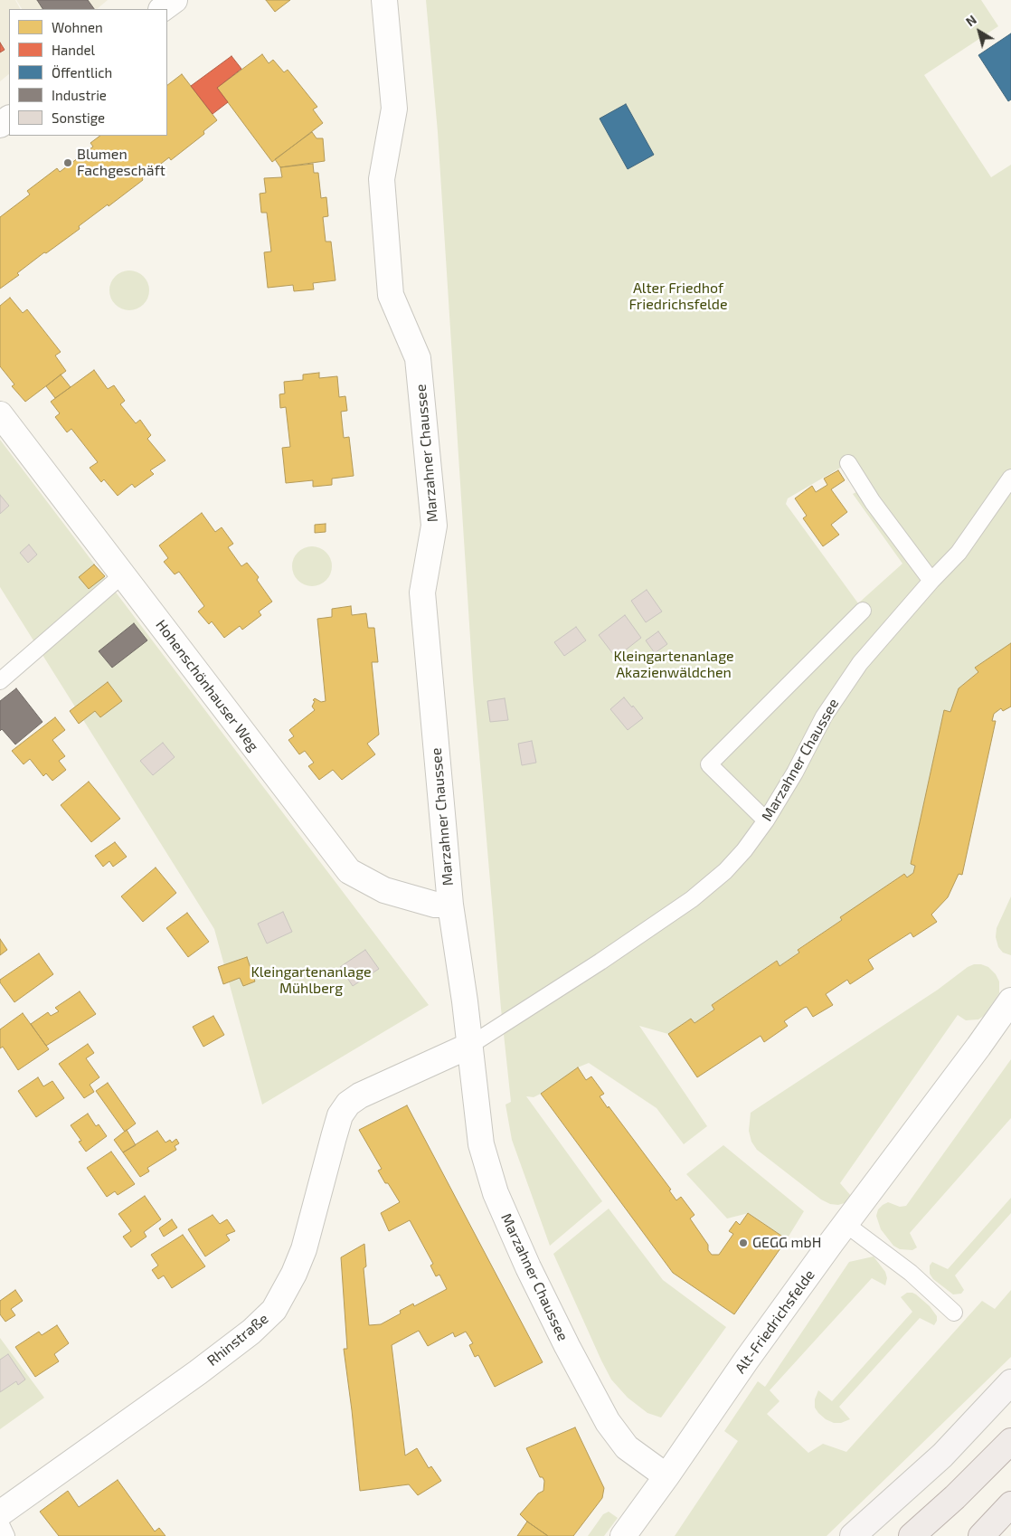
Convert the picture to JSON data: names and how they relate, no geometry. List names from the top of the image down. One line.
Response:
{"streets":{"street":["Marzahner Chaussee","Hohenschönhauser Weg","Alt-Friedrichsfelde","Rhinstraße"]},"crossings":[["Marzahner Chaussee","Hohenschönhauser Weg"],["Marzahner Chaussee","Alt-Friedrichsfelde"],["Marzahner Chaussee","Rhinstraße"]],"parks":["Alter Friedhof Friedrichsfelde","Kleingartenanlage Akazienwäldchen","Kleingartenanlage Mühlberg"],"places":["Blumen Fachgeschäft","GEGG mbH"],"legend":["Wohnen","Handel","Öffentlich","Industrie","Sonstige"],"north":"top left"}
